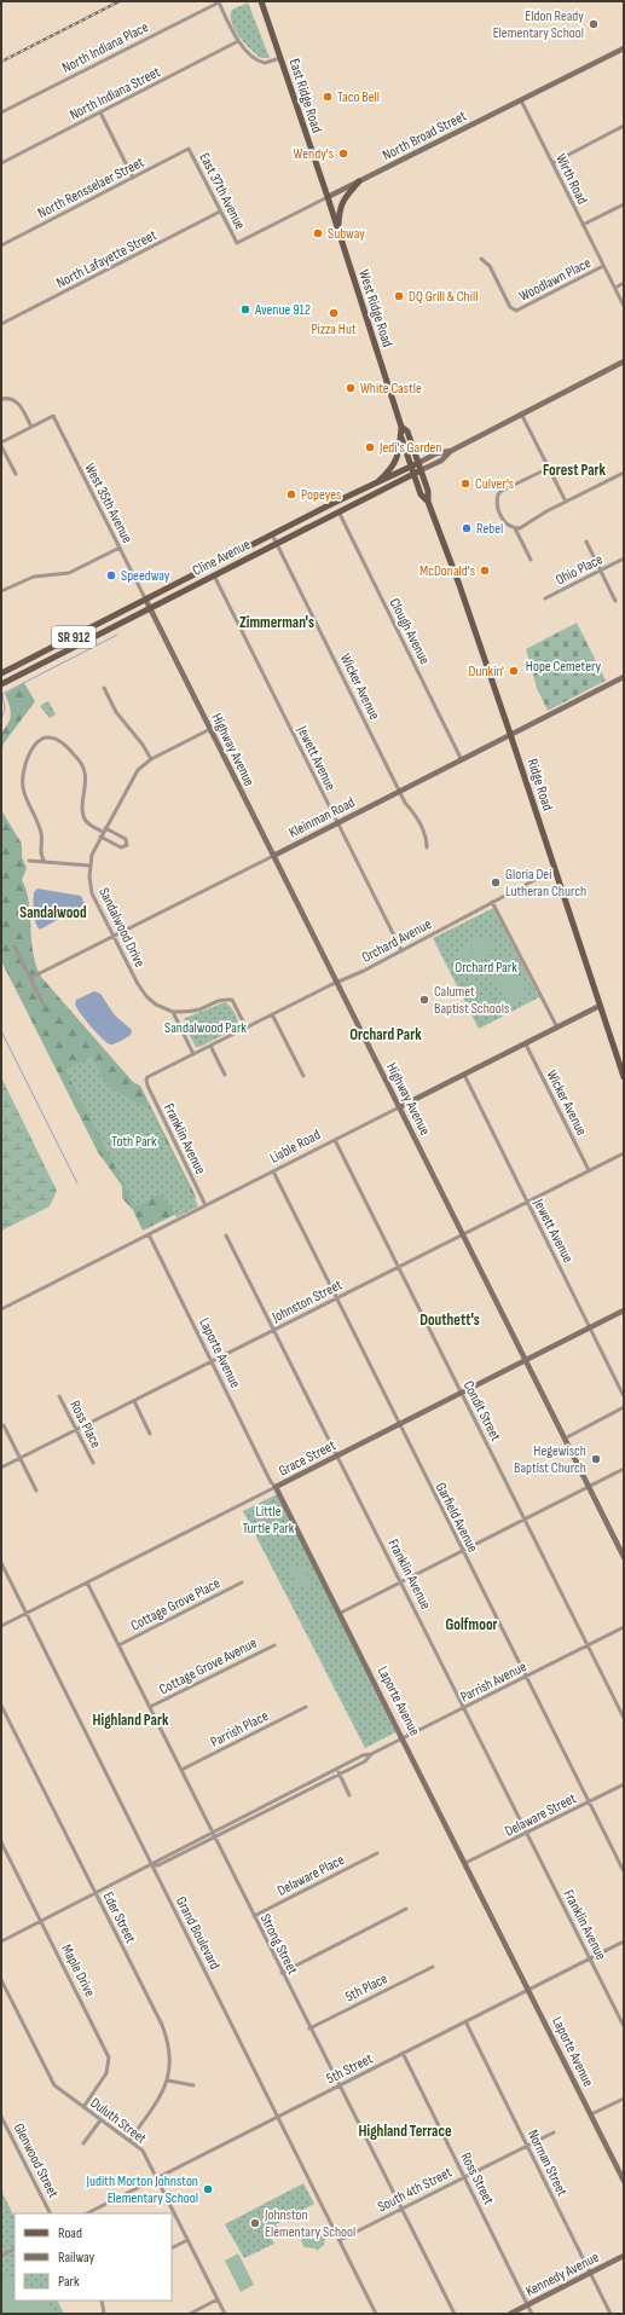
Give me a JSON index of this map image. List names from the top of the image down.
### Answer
{
  "streets": {
    "main road": [
      "East Ridge Road",
      "West Ridge Road",
      "Cline Avenue",
      "SR 912",
      "Ridge Road"
    ],
    "street": [
      "North Indiana Place",
      "North Indiana Street",
      "North Broad Street",
      "Wirth Road",
      "North Rensselaer Street",
      "East 37th Avenue",
      "North Lafayette Street",
      "Woodlawn Place",
      "West 35th Avenue",
      "Ohio Place",
      "Clough Avenue",
      "Wicker Avenue",
      "Highway Avenue",
      "Jewett Avenue",
      "Kleinman Road",
      "Sandalwood Drive",
      "Orchard Avenue",
      "Franklin Avenue",
      "Liable Road",
      "Johnston Street",
      "Laporte Avenue",
      "Condit Street",
      "Ross Place",
      "Grace Street",
      "Garfield Avenue",
      "Cottage Grove Place",
      "Cottage Grove Avenue",
      "Parrish Avenue",
      "Parrish Place",
      "Delaware Street",
      "Delaware Place",
      "Eder Street",
      "Grand Boulevard",
      "Strong Street",
      "Maple Drive",
      "5th Place",
      "5th Street",
      "Duluth Street",
      "Glenwood Street",
      "Norman Street",
      "Ross Street",
      "South 4th Street",
      "Kennedy Avenue"
    ]
  },
  "crossings": [
    ["East Ridge Road", "North Broad Street"],
    ["East Ridge Road", "West Ridge Road"],
    ["North Broad Street", "Wirth Road"],
    ["North Broad Street", "East 37th Avenue"],
    ["North Broad Street", "West Ridge Road"],
    ["Wirth Road", "Woodlawn Place"],
    ["North Rensselaer Street", "East 37th Avenue"],
    ["East 37th Avenue", "North Lafayette Street"],
    ["West Ridge Road", "Cline Avenue"],
    ["West Ridge Road", "Ridge Road"],
    ["West 35th Avenue", "Cline Avenue"],
    ["West 35th Avenue", "Highway Avenue"],
    ["Cline Avenue", "Clough Avenue"],
    ["Cline Avenue", "Wicker Avenue"],
    ["Cline Avenue", "Highway Avenue"],
    ["Cline Avenue", "Jewett Avenue"],
    ["Cline Avenue", "Ridge Road"],
    ["Clough Avenue", "Kleinman Road"],
    ["Wicker Avenue", "Kleinman Road"],
    ["Wicker Avenue", "Liable Road"],
    ["Wicker Avenue", "Johnston Street"],
    ["Highway Avenue", "Kleinman Road"],
    ["Highway Avenue", "Sandalwood Drive"],
    ["Highway Avenue", "Orchard Avenue"],
    ["Highway Avenue", "Liable Road"],
    ["Highway Avenue", "Johnston Street"],
    ["Highway Avenue", "Grace Street"],
    ["Jewett Avenue", "Kleinman Road"],
    ["Jewett Avenue", "Orchard Avenue"],
    ["Jewett Avenue", "Liable Road"],
    ["Jewett Avenue", "Johnston Street"],
    ["Jewett Avenue", "Grace Street"],
    ["Ridge Road", "Kleinman Road"],
    ["Ridge Road", "Orchard Avenue"],
    ["Ridge Road", "Liable Road"],
    ["Kleinman Road", "Sandalwood Drive"],
    ["Franklin Avenue", "Liable Road"],
    ["Franklin Avenue", "Johnston Street"],
    ["Franklin Avenue", "Grace Street"],
    ["Franklin Avenue", "Parrish Avenue"],
    ["Franklin Avenue", "Delaware Street"],
    ["Franklin Avenue", "5th Street"],
    ["Liable Road", "Laporte Avenue"],
    ["Liable Road", "Condit Street"],
    ["Liable Road", "Garfield Avenue"],
    ["Johnston Street", "Laporte Avenue"],
    ["Johnston Street", "Condit Street"],
    ["Johnston Street", "Ross Place"],
    ["Johnston Street", "Garfield Avenue"],
    ["Laporte Avenue", "Grace Street"],
    ["Laporte Avenue", "Parrish Avenue"],
    ["Laporte Avenue", "Delaware Street"],
    ["Laporte Avenue", "5th Street"],
    ["Condit Street", "Grace Street"],
    ["Condit Street", "Parrish Avenue"],
    ["Grace Street", "Garfield Avenue"],
    ["Grace Street", "Grand Boulevard"],
    ["Grace Street", "Strong Street"],
    ["Garfield Avenue", "Parrish Avenue"],
    ["Garfield Avenue", "Delaware Street"],
    ["Cottage Grove Place", "Strong Street"],
    ["Cottage Grove Avenue", "Strong Street"],
    ["Parrish Avenue", "Eder Street"],
    ["Parrish Avenue", "Grand Boulevard"],
    ["Parrish Avenue", "Strong Street"],
    ["Parrish Avenue", "Maple Drive"],
    ["Parrish Place", "Strong Street"],
    ["Delaware Place", "Strong Street"],
    ["Eder Street", "Duluth Street"],
    ["Grand Boulevard", "5th Street"],
    ["Grand Boulevard", "South 4th Street"],
    ["Strong Street", "5th Place"],
    ["Strong Street", "5th Street"],
    ["Strong Street", "South 4th Street"],
    ["Maple Drive", "Duluth Street"],
    ["5th Street", "Duluth Street"],
    ["5th Street", "Norman Street"],
    ["5th Street", "Ross Street"],
    ["Norman Street", "South 4th Street"],
    ["Norman Street", "Kennedy Avenue"],
    ["Ross Street", "South 4th Street"],
    ["Ross Street", "Kennedy Avenue"]
  ],
  "districts": [
    "Forest Park",
    "Zimmerman's",
    "Sandalwood",
    "Orchard Park",
    "Douthett's",
    "Golfmoor",
    "Highland Park",
    "Highland Terrace"
  ],
  "parks": [
    "Hope Cemetery",
    "Orchard Park",
    "Sandalwood Park",
    "Toth Park",
    "Little Turtle Park"
  ],
  "places": [
    "Eldon Ready Elementary School",
    "Taco Bell",
    "Wendy's",
    "Subway",
    "DQ Grill & Chill",
    "Avenue 912",
    "Pizza Hut",
    "White Castle",
    "Jedi's Garden",
    "Culver's",
    "Popeyes",
    "Rebel",
    "McDonald's",
    "Speedway",
    "Dunkin'",
    "Gloria Dei Lutheran Church",
    "Calumet Baptist Schools",
    "Hegewisch Baptist Church",
    "Judith Morton Johnston Elementary School",
    "Johnston Elementary School"
  ],
  "legend": ["Road", "Railway", "Park"]
}
